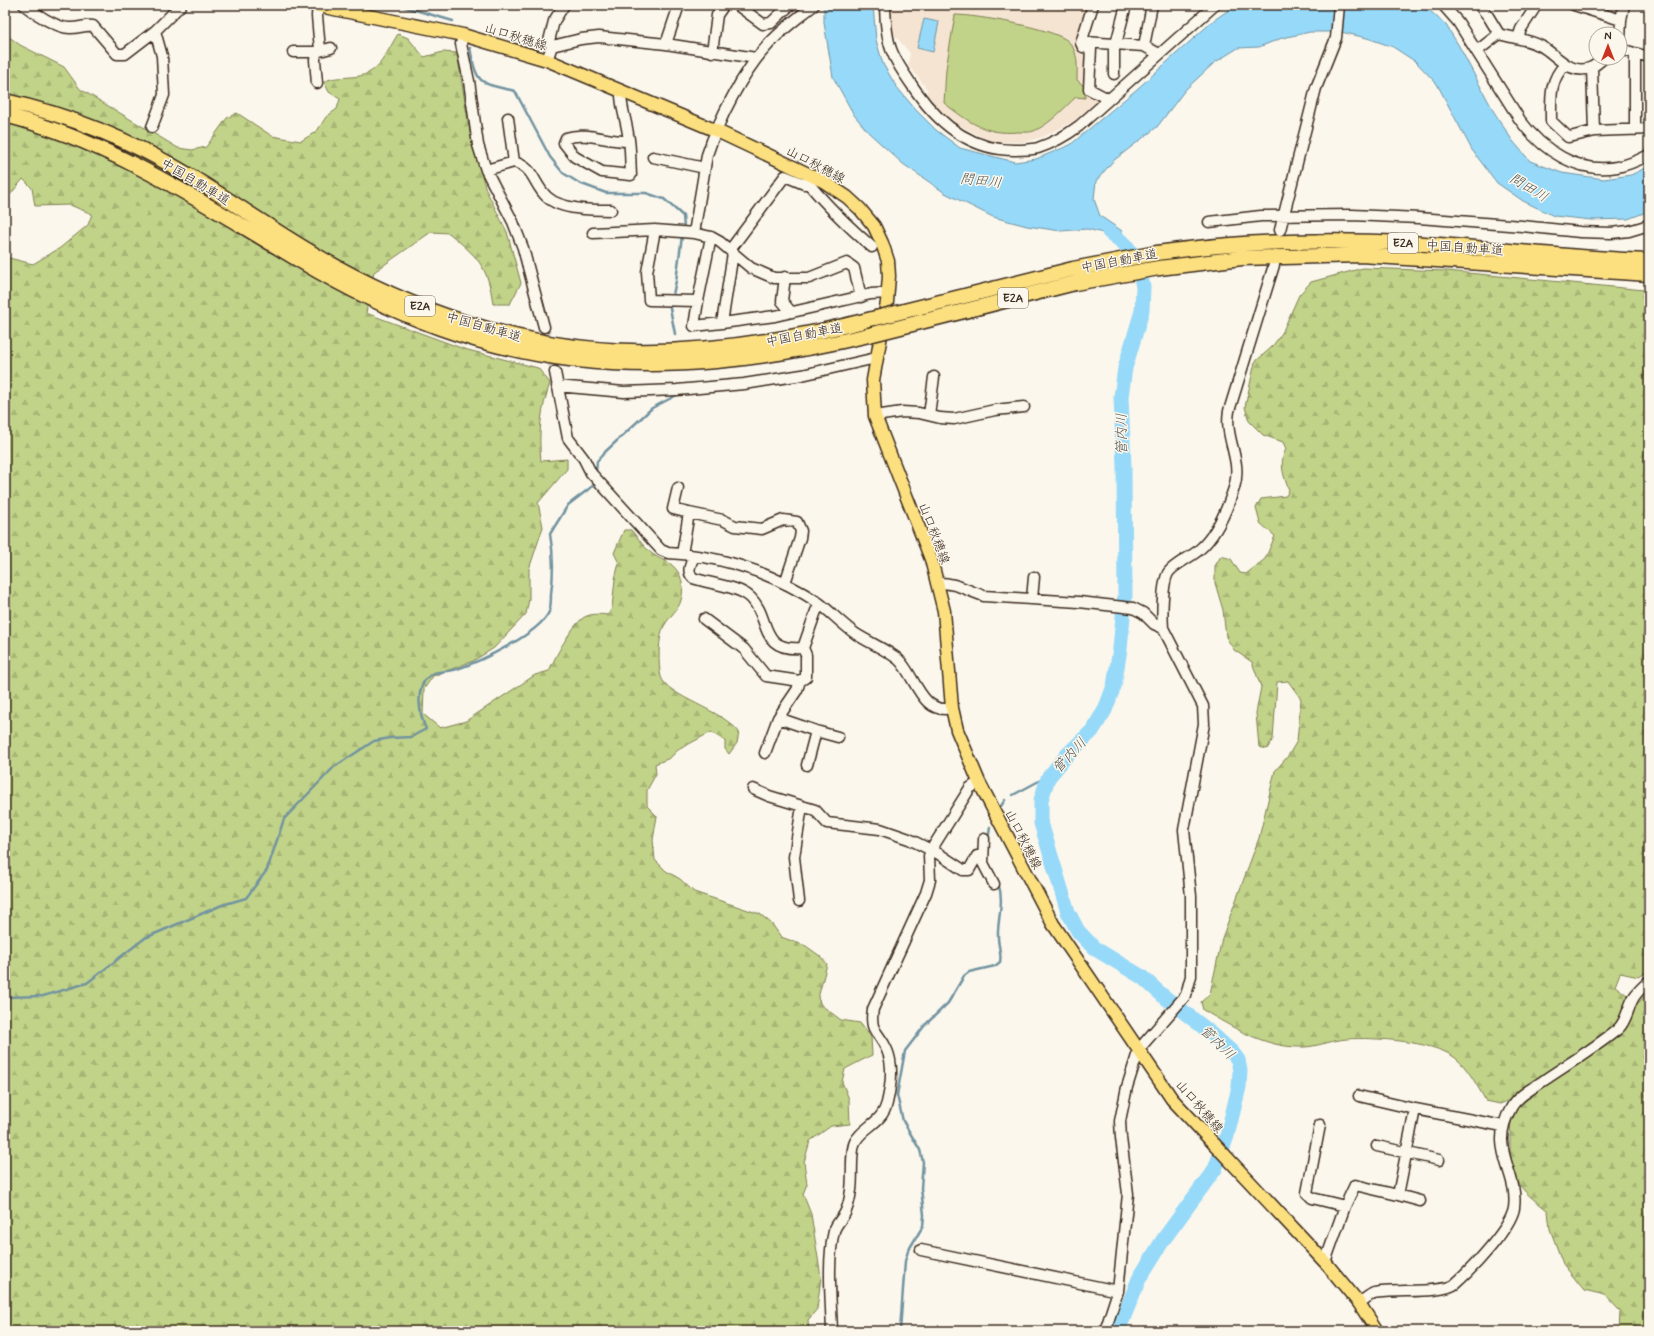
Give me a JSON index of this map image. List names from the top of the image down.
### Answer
{
  "streets": {
    "highway": ["中国自動車道", "E2A"],
    "main road": ["山口秋穂線"]
  },
  "water": ["問田川", "管内川"],
  "north": "top"
}
